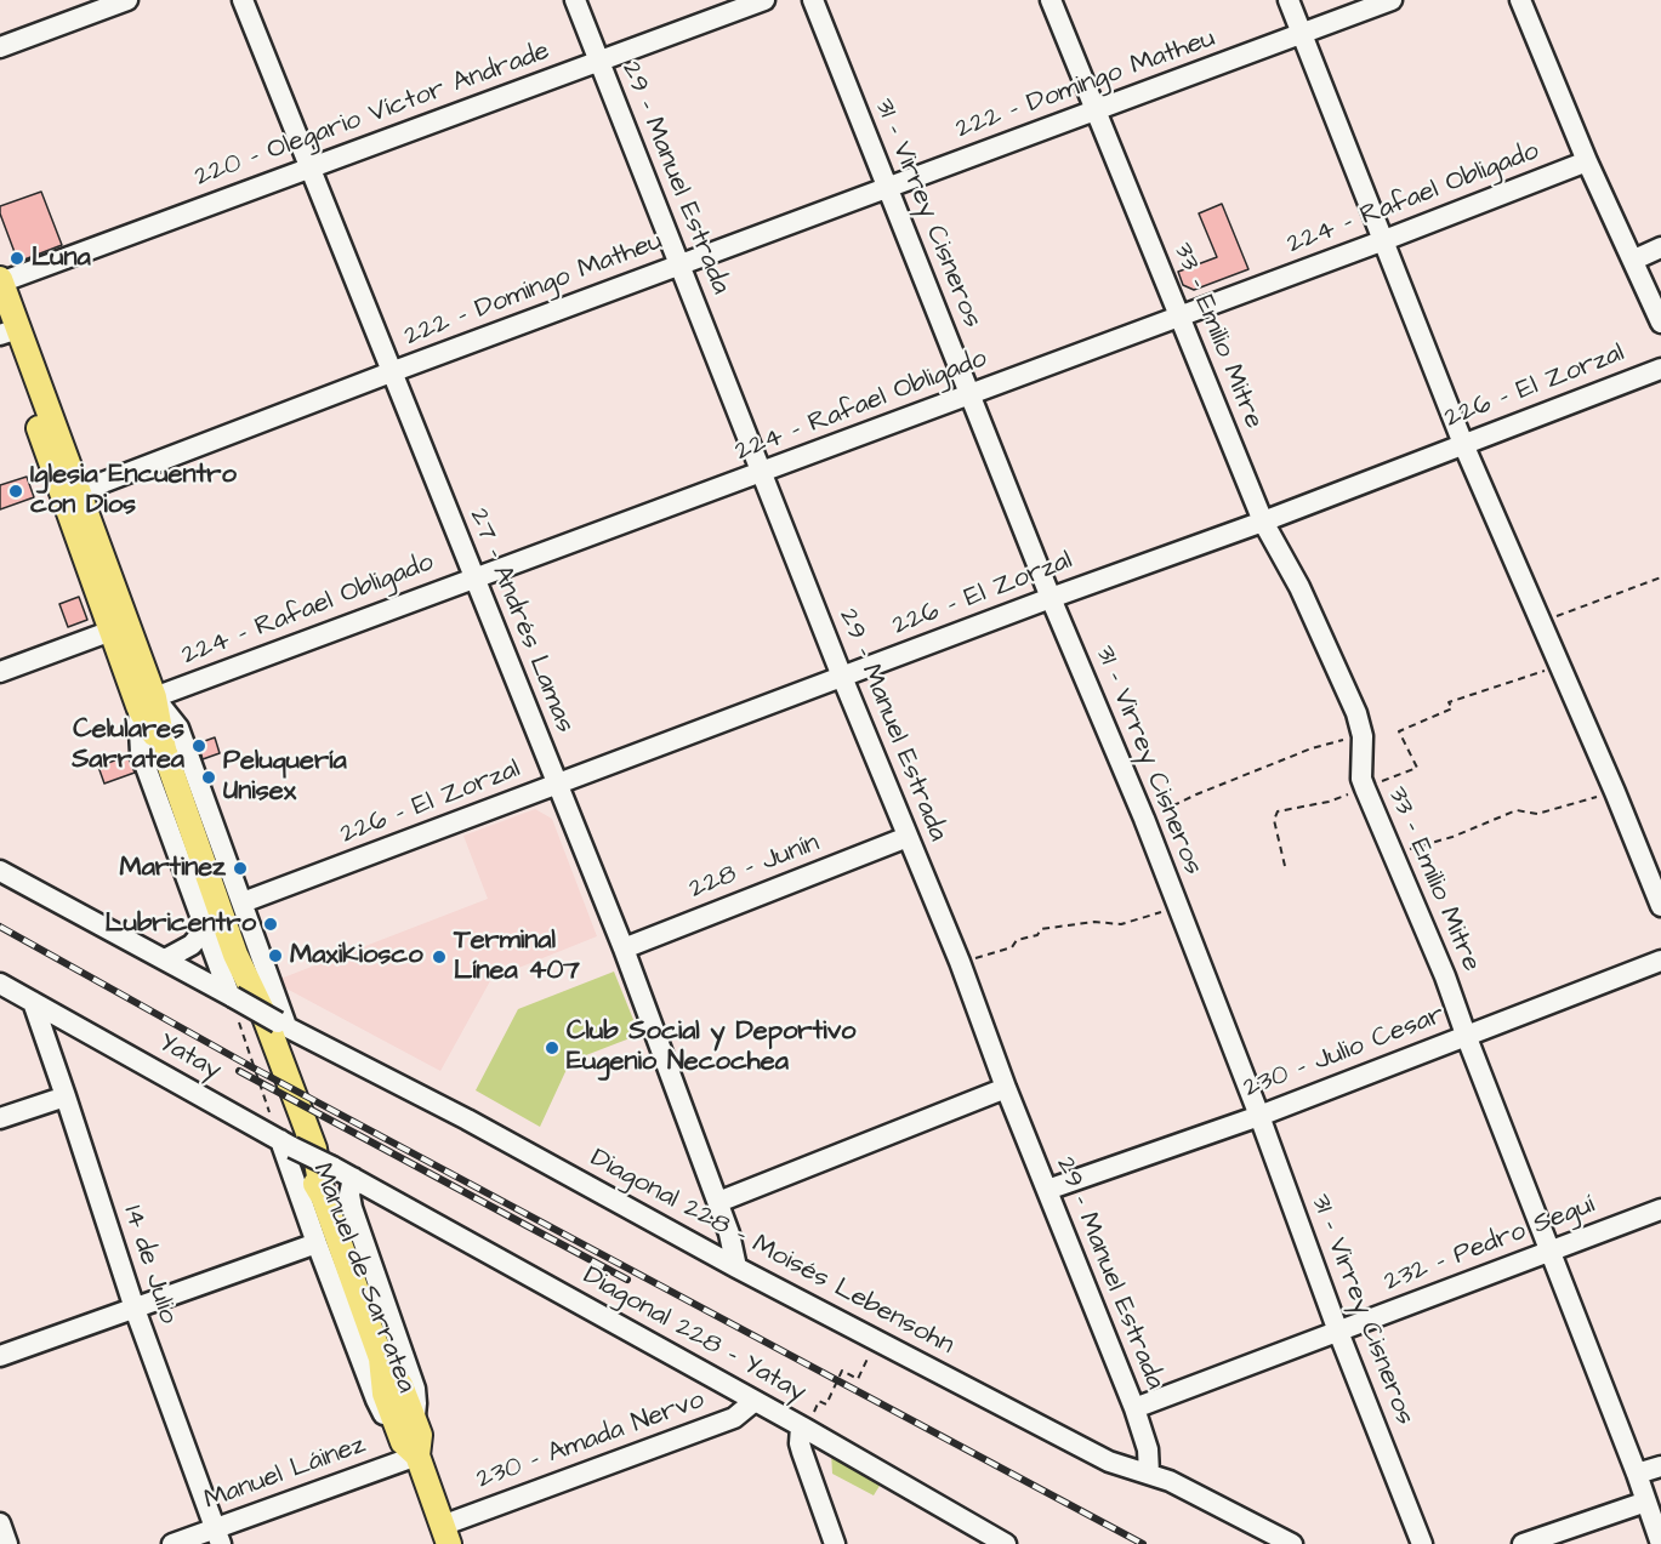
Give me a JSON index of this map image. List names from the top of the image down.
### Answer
{
  "streets": {
    "main road": ["Manuel de Sarratea"],
    "street": [
      "222 - Domingo Matheu",
      "220 - Olegario Víctor Andrade",
      "29 - Manuel Estrada",
      "224 - Rafael Obligado",
      "31 - Virrey Cisneros",
      "33 - Emilio Mitre",
      "226 - El Zorzal",
      "27 - Andrés Lamas",
      "228 - Junín",
      "230 - Julio Cesar",
      "Yatay",
      "232 - Pedro Seguí",
      "Diagonal 228 - Moisés Lebensohn",
      "14 de Julio",
      "Diagonal 228 - Yatay",
      "230 - Amada Nervo",
      "Manuel Láinez"
    ]
  },
  "crossings": [
    ["222 - Domingo Matheu", "29 - Manuel Estrada"],
    ["222 - Domingo Matheu", "31 - Virrey Cisneros"],
    ["222 - Domingo Matheu", "33 - Emilio Mitre"],
    ["222 - Domingo Matheu", "27 - Andrés Lamas"],
    ["220 - Olegario Víctor Andrade", "29 - Manuel Estrada"],
    ["220 - Olegario Víctor Andrade", "27 - Andrés Lamas"],
    ["29 - Manuel Estrada", "224 - Rafael Obligado"],
    ["29 - Manuel Estrada", "226 - El Zorzal"],
    ["29 - Manuel Estrada", "228 - Junín"],
    ["29 - Manuel Estrada", "230 - Julio Cesar"],
    ["29 - Manuel Estrada", "232 - Pedro Seguí"],
    ["29 - Manuel Estrada", "Diagonal 228 - Moisés Lebensohn"],
    ["224 - Rafael Obligado", "31 - Virrey Cisneros"],
    ["224 - Rafael Obligado", "33 - Emilio Mitre"],
    ["224 - Rafael Obligado", "27 - Andrés Lamas"],
    ["224 - Rafael Obligado", "Manuel de Sarratea"],
    ["31 - Virrey Cisneros", "226 - El Zorzal"],
    ["31 - Virrey Cisneros", "230 - Julio Cesar"],
    ["31 - Virrey Cisneros", "232 - Pedro Seguí"],
    ["33 - Emilio Mitre", "226 - El Zorzal"],
    ["33 - Emilio Mitre", "230 - Julio Cesar"],
    ["33 - Emilio Mitre", "232 - Pedro Seguí"],
    ["226 - El Zorzal", "27 - Andrés Lamas"],
    ["27 - Andrés Lamas", "228 - Junín"],
    ["27 - Andrés Lamas", "Diagonal 228 - Moisés Lebensohn"],
    ["Yatay", "14 de Julio"],
    ["Yatay", "Manuel de Sarratea"],
    ["Yatay", "Diagonal 228 - Yatay"],
    ["14 de Julio", "Manuel Láinez"],
    ["Diagonal 228 - Yatay", "230 - Amada Nervo"]
  ],
  "places": [
    "Luna",
    "Iglesia Encuentro con Dios",
    "Celulares Sarratea",
    "Peluquería Unisex",
    "Martinez",
    "Lubricentro",
    "Maxikiosco",
    "Terminal Línea 407",
    "Club Social y Deportivo Eugenio Necochea"
  ]
}
